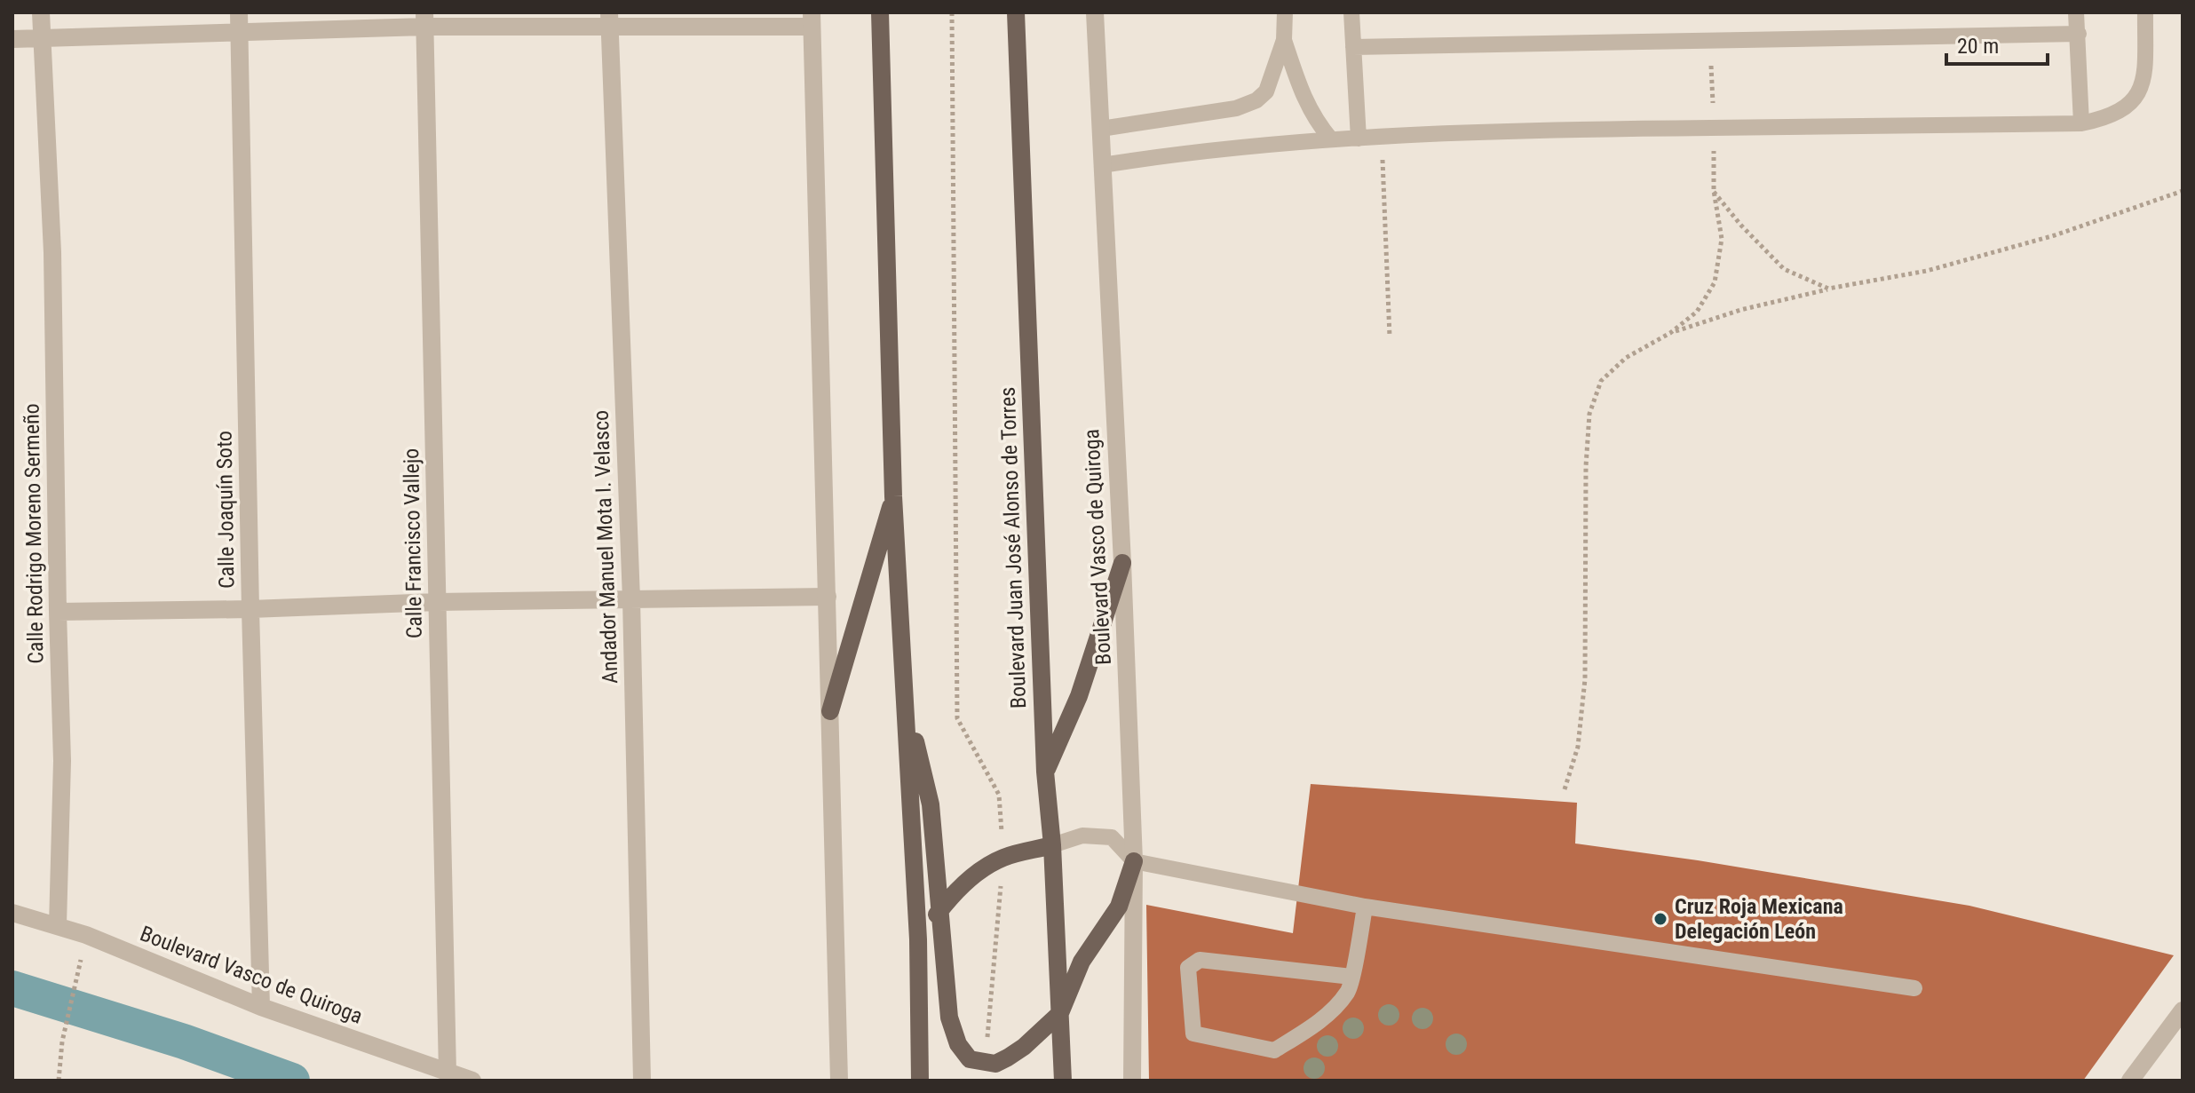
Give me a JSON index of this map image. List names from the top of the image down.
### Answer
{
  "streets": {
    "main road": ["Boulevard Juan José Alonso de Torres"],
    "street": [
      "Calle Joaquín Soto",
      "Calle Rodrigo Moreno Sermeño",
      "Calle Francisco Vallejo",
      "Andador Manuel Mota I. Velasco",
      "Boulevard Vasco de Quiroga"
    ]
  },
  "crossings": [
    ["Calle Joaquín Soto", "Boulevard Vasco de Quiroga"],
    ["Calle Rodrigo Moreno Sermeño", "Boulevard Vasco de Quiroga"],
    ["Calle Francisco Vallejo", "Boulevard Vasco de Quiroga"]
  ],
  "places": ["Cruz Roja Mexicana Delegación León"],
  "scale_bar": "20 m"
}
